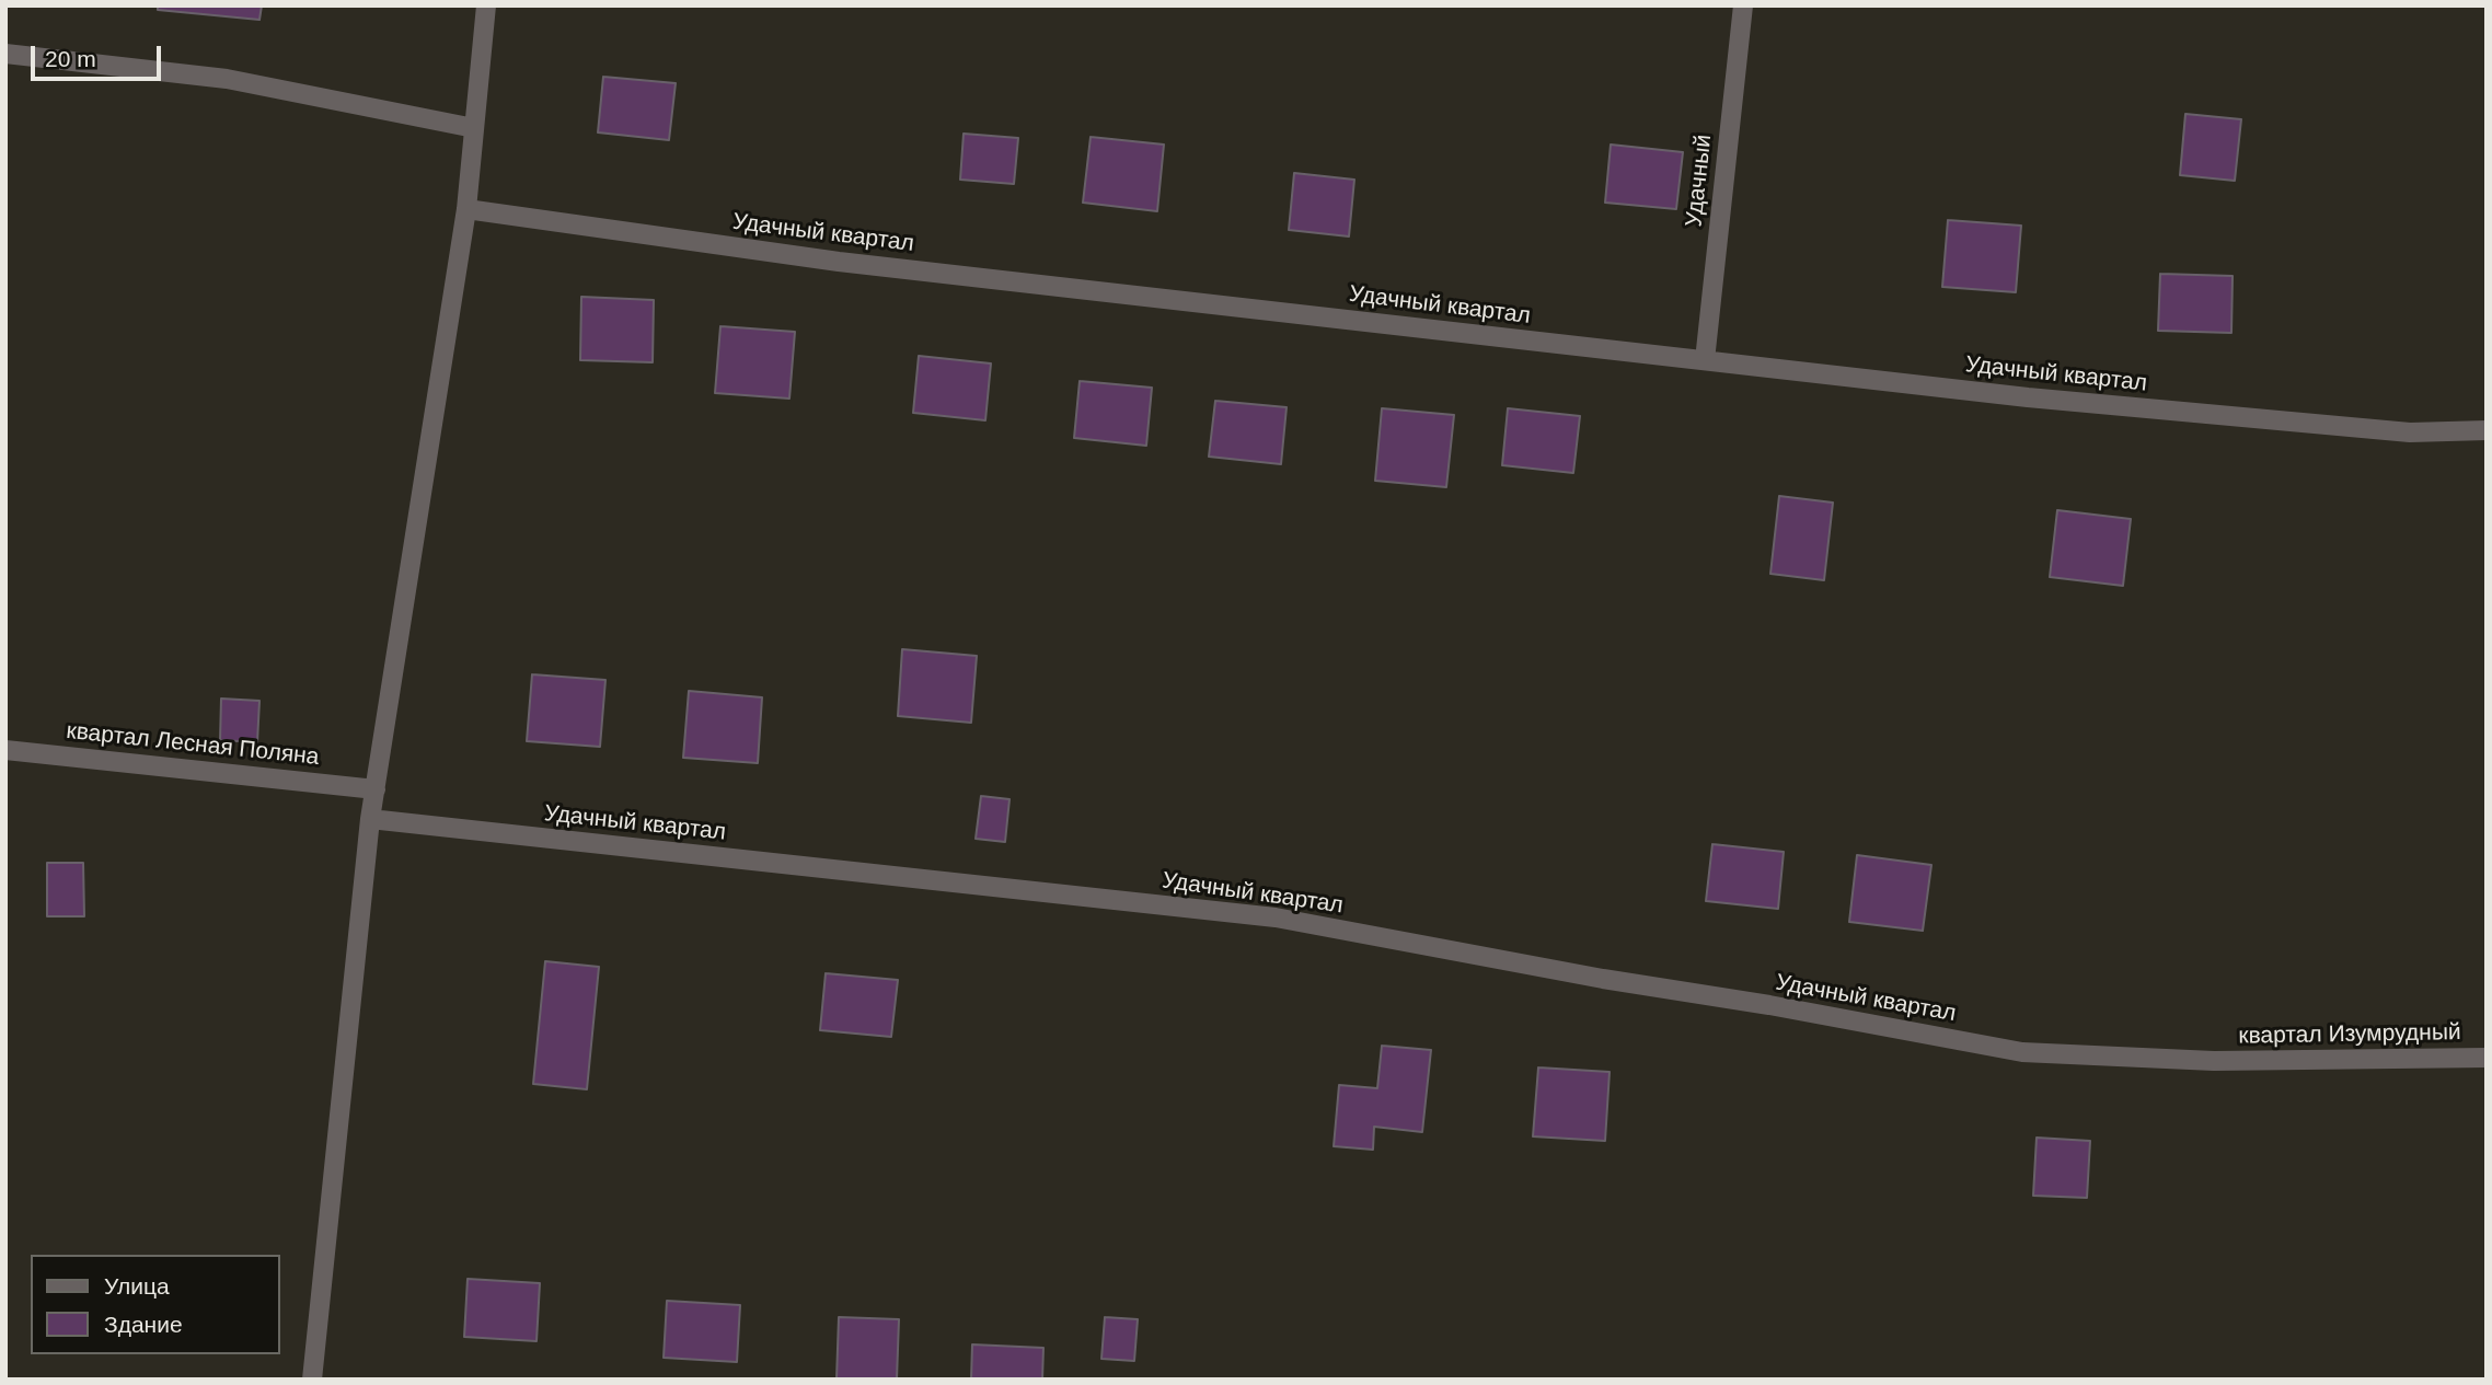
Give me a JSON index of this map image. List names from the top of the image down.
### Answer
{
  "streets": {
    "street": [
      "Удачный",
      "Удачный квартал",
      "квартал Лесная Поляна",
      "квартал Изумрудный"
    ]
  },
  "crossings": [
    ["Удачный", "Удачный квартал"],
    ["Удачный квартал", "квартал Изумрудный"]
  ],
  "legend": ["Улица", "Здание"],
  "scale_bar": "20 m"
}
